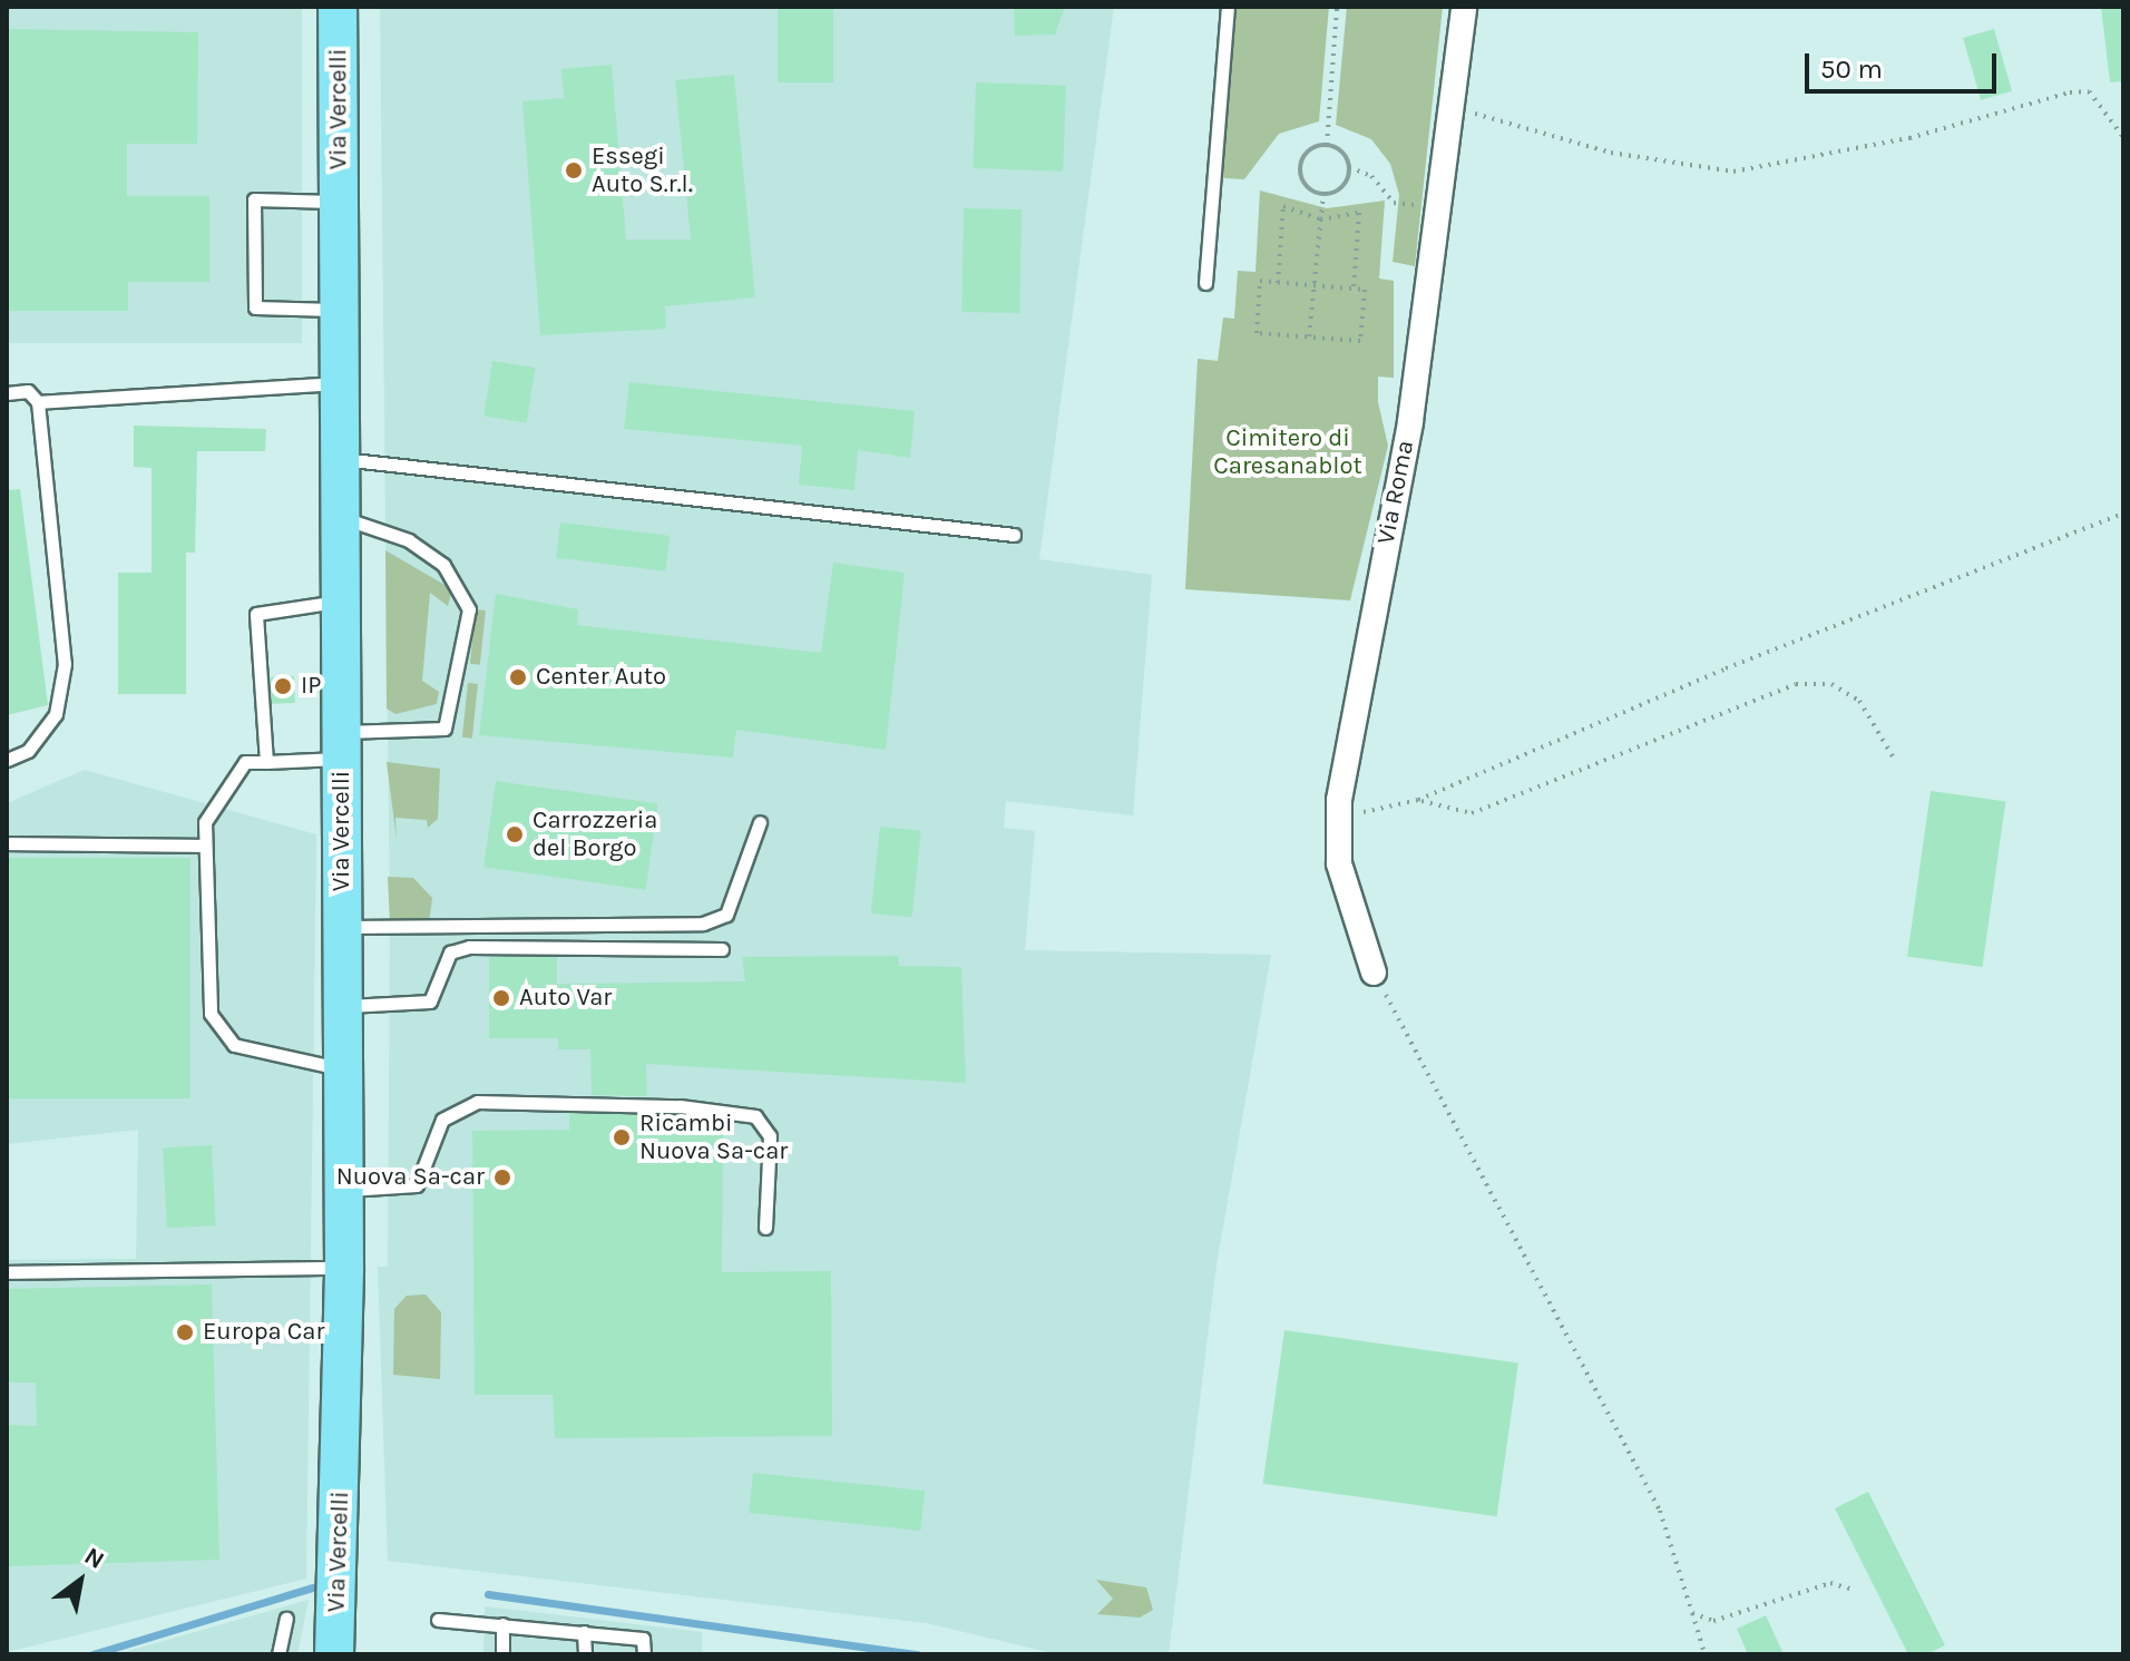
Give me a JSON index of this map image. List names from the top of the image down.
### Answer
{
  "streets": {
    "main road": ["Via Vercelli"],
    "street": ["Via Roma"]
  },
  "parks": ["Cimitero di Caresanablot"],
  "places": [
    "Essegi Auto S.r.l.",
    "Center Auto",
    "IP",
    "Carrozzeria del Borgo",
    "Auto Var",
    "Ricambi Nuova Sa-car",
    "Nuova Sa-car",
    "Europa Car"
  ],
  "scale_bar": "50 m",
  "north": "top right"
}
